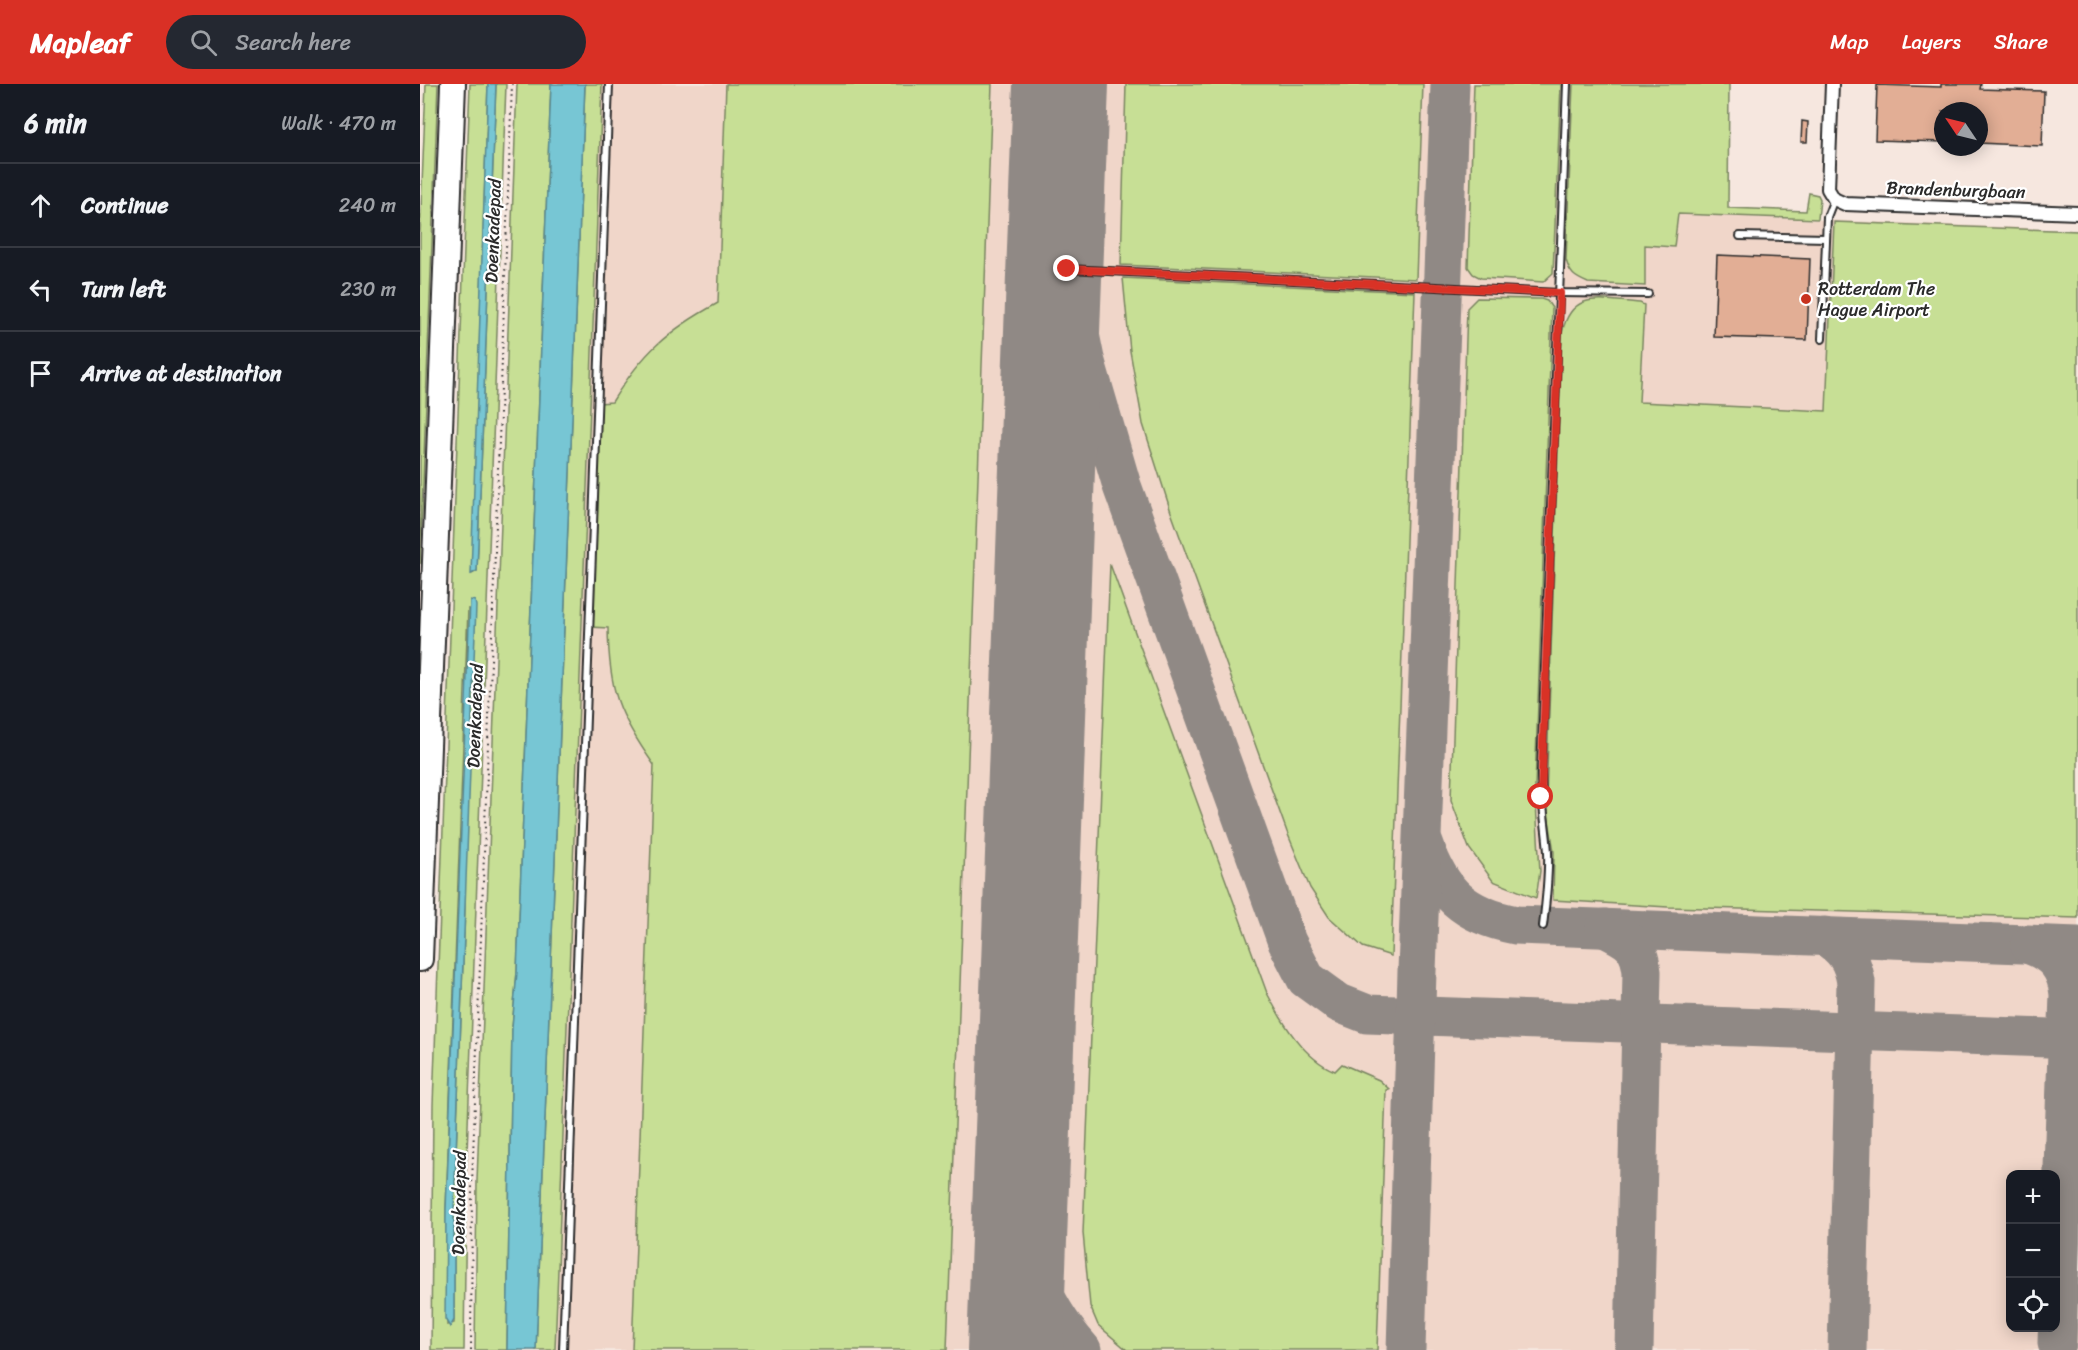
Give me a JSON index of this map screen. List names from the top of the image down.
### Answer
{
  "streets": {
    "street": ["Brandenburgbaan"],
    "path": ["Doenkadepad"]
  },
  "places": ["Rotterdam The Hague Airport"],
  "north": "top left",
  "page": {
    "header": "Mapleaf",
    "search": "Search here",
    "nav": ["Map", "Layers", "Share"],
    "heading": ["6 min", "Walk · 470 m"],
    "list": [
      ["Continue", "240 m"],
      ["Turn left", "230 m"],
      "Arrive at destination"
    ],
    "map_buttons": ["+", "−"]
  }
}
